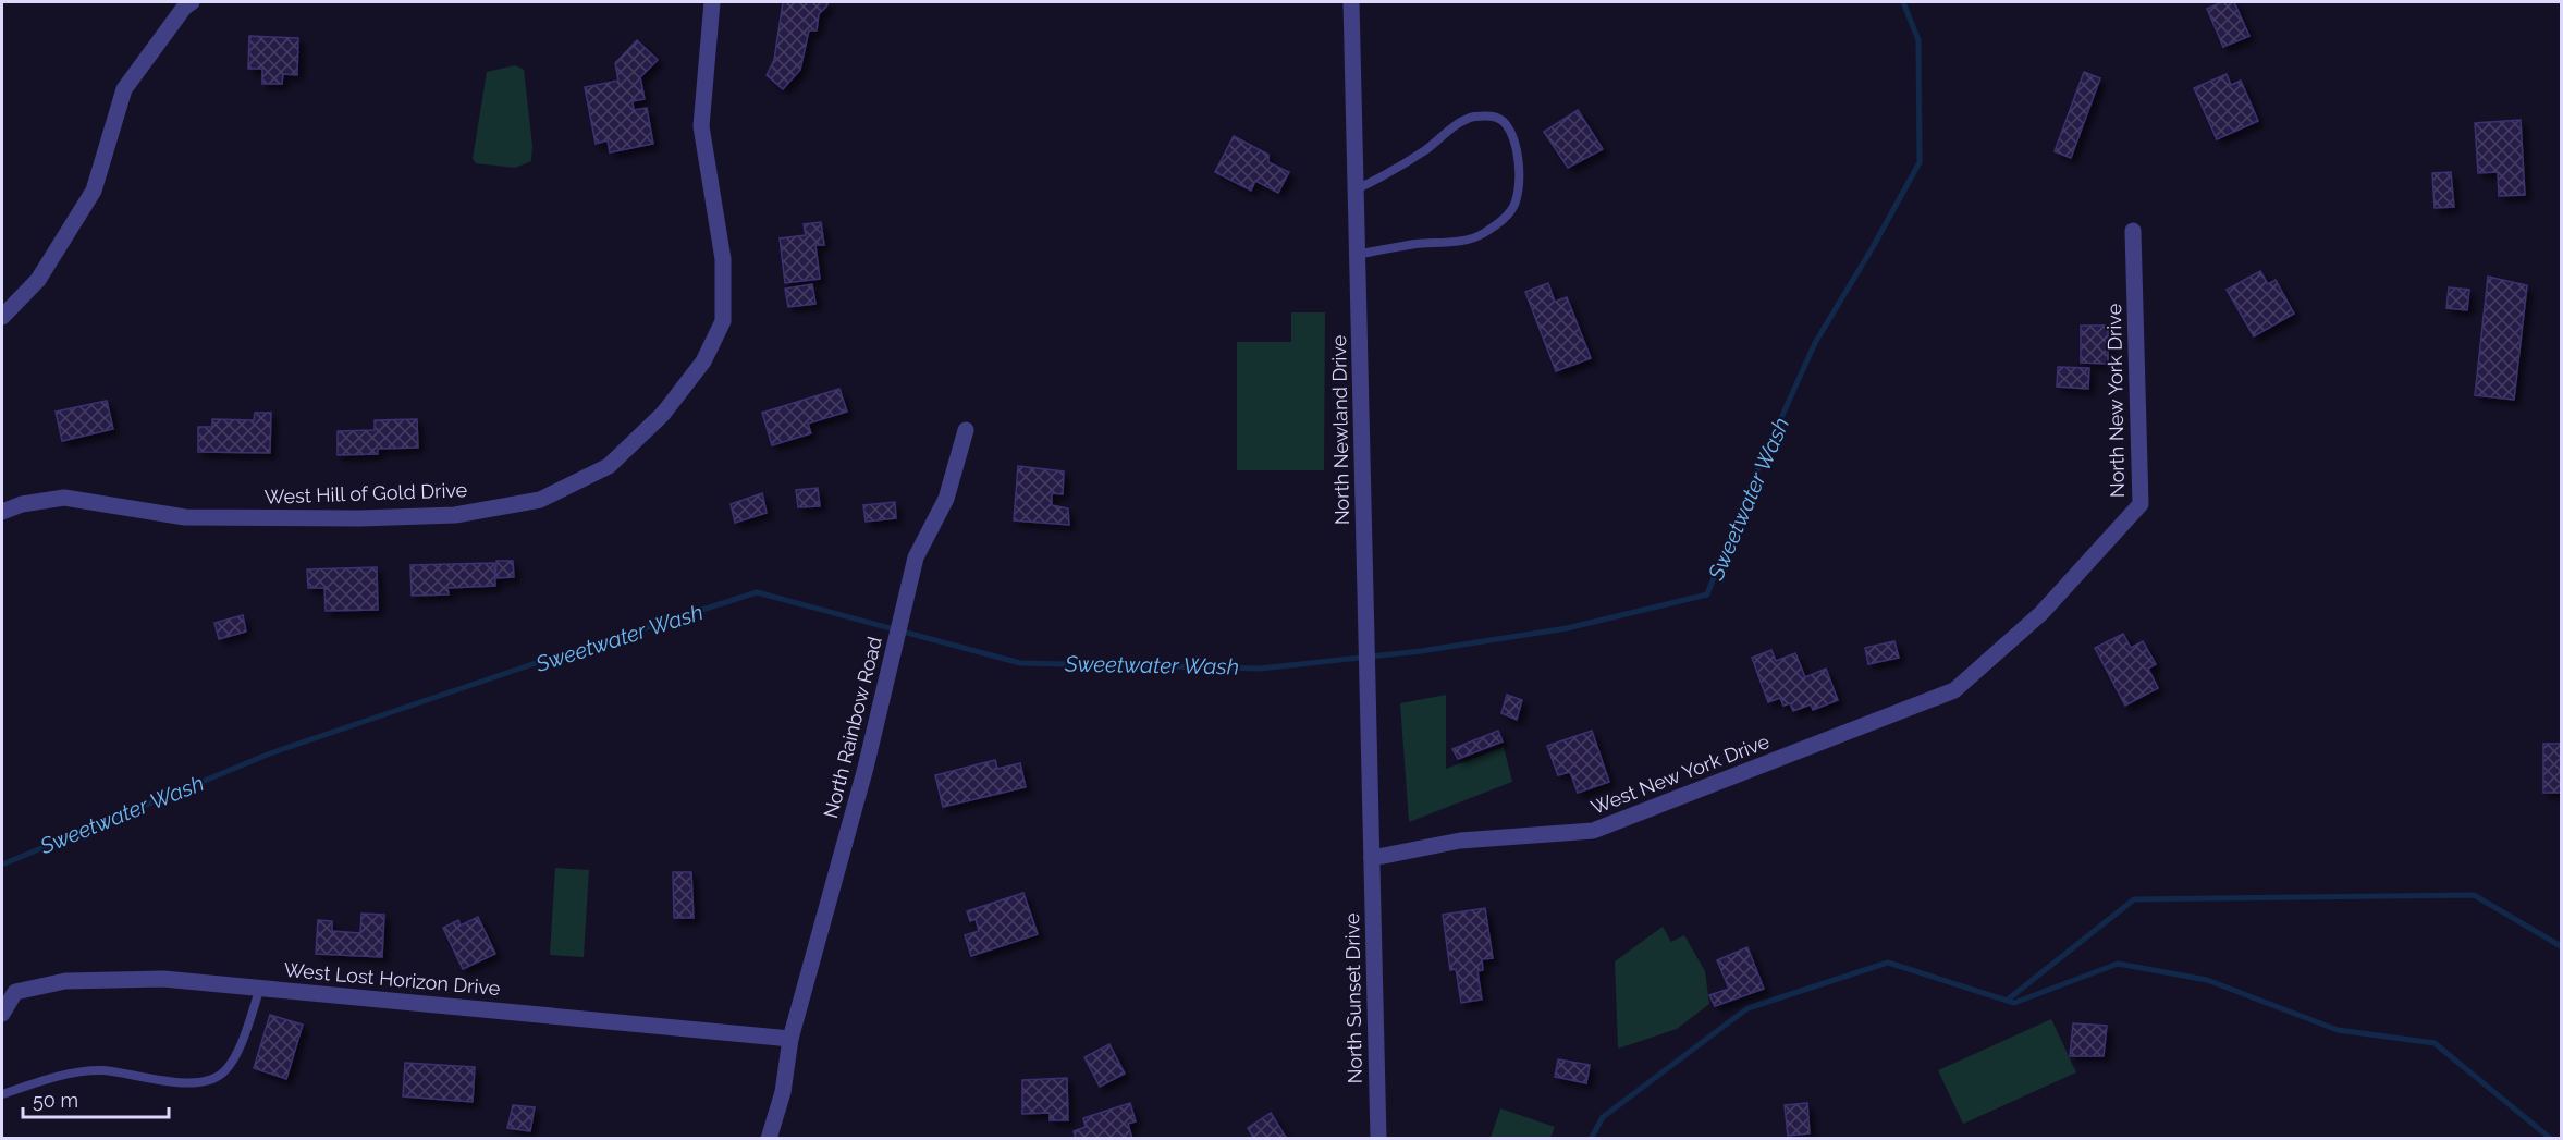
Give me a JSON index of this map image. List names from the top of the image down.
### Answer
{
  "streets": {
    "street": [
      "North New York Drive",
      "North Newland Drive",
      "West Hill of Gold Drive",
      "North Rainbow Road",
      "West New York Drive",
      "West Lost Horizon Drive",
      "North Sunset Drive"
    ]
  },
  "crossings": [
    ["North New York Drive", "West New York Drive"],
    ["North Newland Drive", "West New York Drive"],
    ["North Newland Drive", "North Sunset Drive"],
    ["North Rainbow Road", "West Lost Horizon Drive"],
    ["West New York Drive", "North Sunset Drive"]
  ],
  "water": ["Sweetwater Wash"],
  "scale_bar": "50 m"
}
